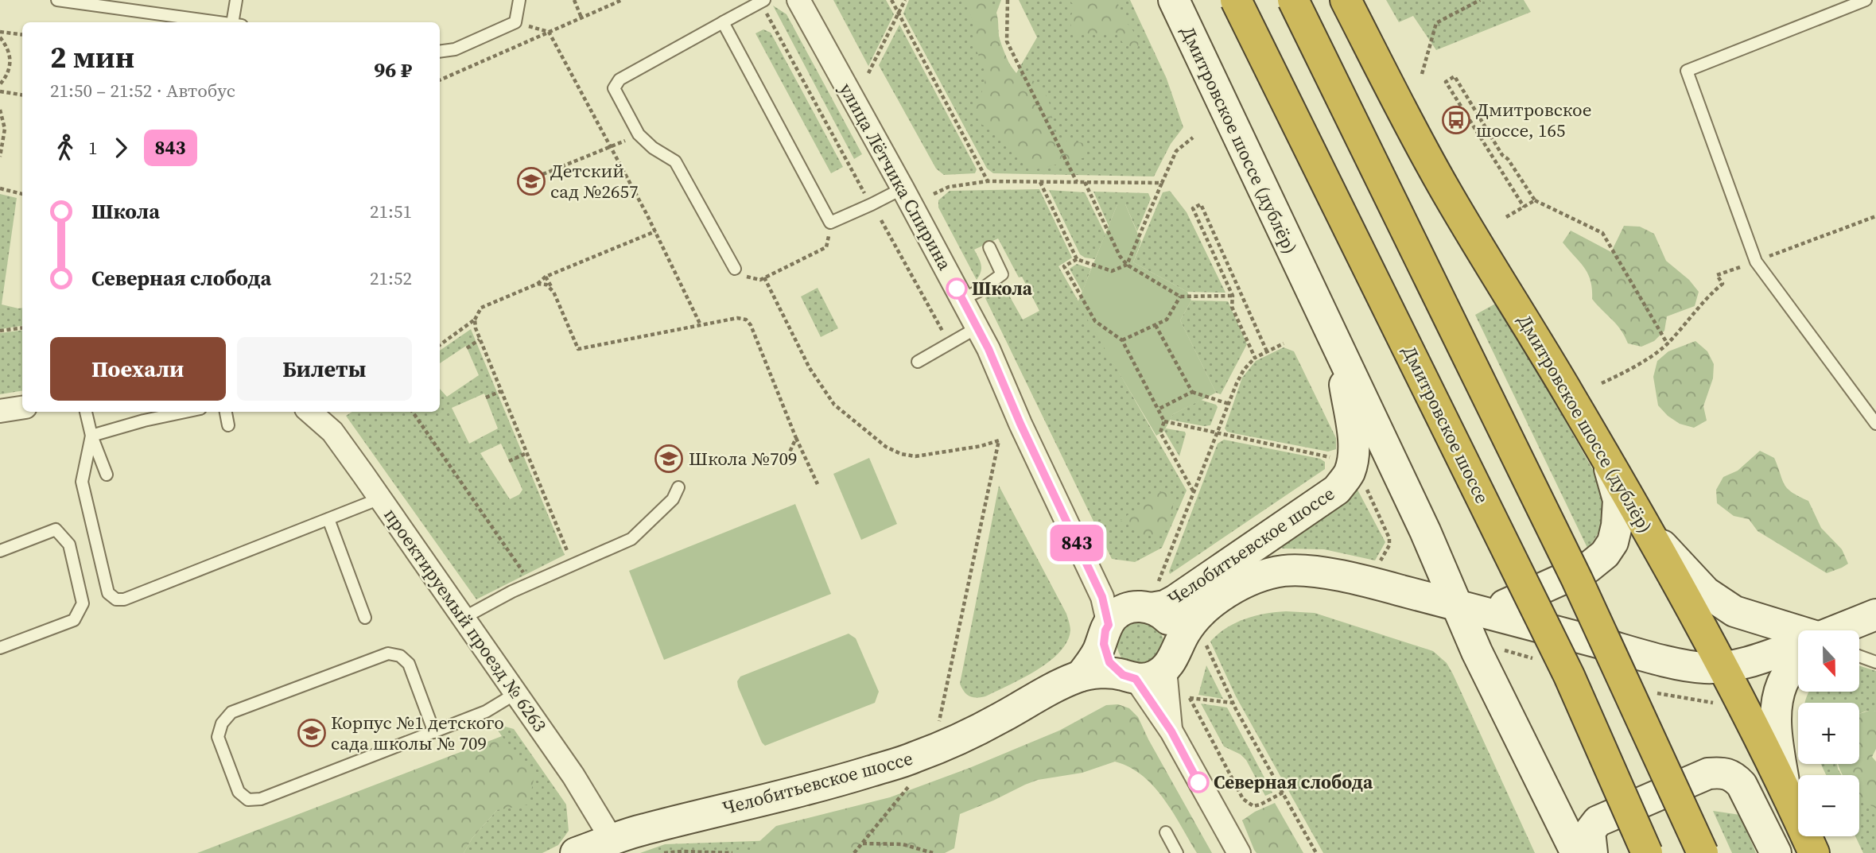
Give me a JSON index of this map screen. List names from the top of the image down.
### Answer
{
  "streets": {
    "highway": ["Дмитровское шоссе (дублёр)", "Дмитровское шоссе"],
    "street": ["улица Лётчика Спирина", "Челобитьевское шоссе", "проектируемый проезд № 6263"]
  },
  "crossings": [
    ["Дмитровское шоссе (дублёр)", "Челобитьевское шоссе"],
    ["улица Лётчика Спирина", "Челобитьевское шоссе"],
    ["Челобитьевское шоссе", "проектируемый проезд № 6263"]
  ],
  "places": {
    "bus stop": ["Дмитровское шоссе, 165"],
    "school or university": ["Детский сад №2657", "Школа №709", "Корпус №1 детского сада школы № 709"],
    "other": ["Школа", "Северная слобода"]
  },
  "lines": ["bus line 843"],
  "north": "bottom",
  "page": {
    "on_map": "843",
    "heading": ["2 мин", "21:50 – 21:52 · Автобус", "96 ₽"],
    "legs": ["1", "843"],
    "list": [
      {
        "name": "Школа",
        "value": "21:51"
      },
      {
        "name": "Северная слобода",
        "value": "21:52"
      }
    ],
    "buttons": ["Поехали", "Билеты"],
    "map_buttons": ["+", "−"]
  }
}
